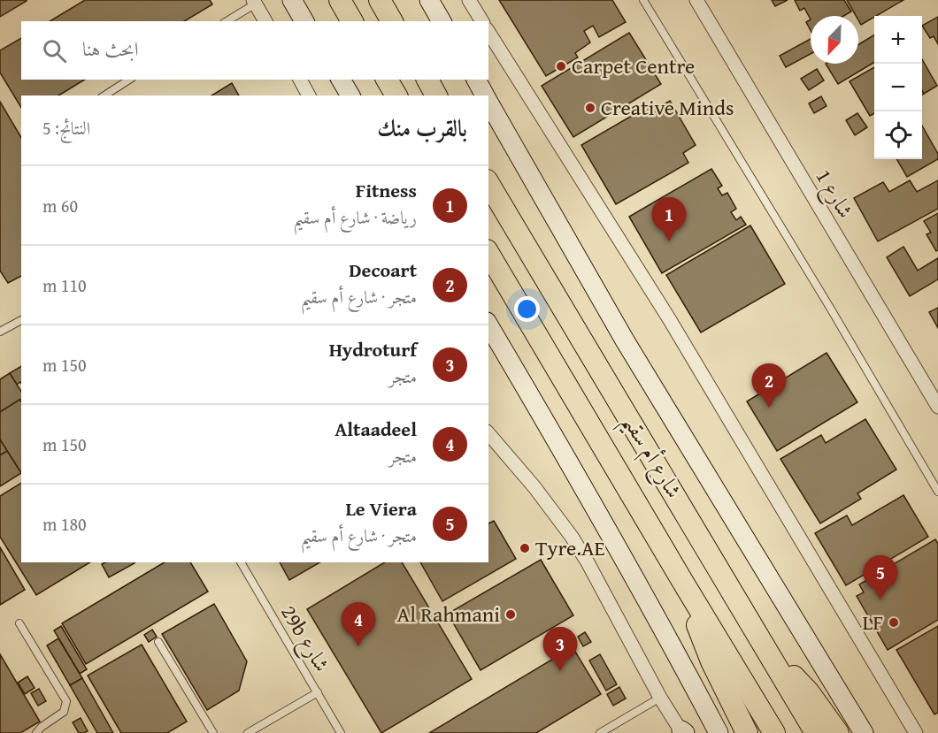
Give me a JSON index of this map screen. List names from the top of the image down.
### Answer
{
  "streets": {
    "main road": ["شارع أم سقيم"],
    "street": ["شارع 1"],
    "lane": ["29b شارع"]
  },
  "places": [
    "Carpet Centre",
    "Creative Minds",
    "Tyre.AE",
    "Al Rahmani",
    "LF"
  ],
  "north": "bottom left",
  "page": {
    "map_buttons": ["+", "−"],
    "search": "ابحث هنا",
    "heading": ["بالقرب منك", "النتائج: 5"],
    "list": [
      {
        "mark": "1",
        "name": "Fitness",
        "note": "رياضة · شارع أم سقيم",
        "value": "60 m"
      },
      {
        "mark": "2",
        "name": "Decoart",
        "note": "متجر · شارع أم سقيم",
        "value": "110 m"
      },
      {
        "mark": "3",
        "name": "Hydroturf",
        "note": "متجر",
        "value": "150 m"
      },
      {
        "mark": "4",
        "name": "Altaadeel",
        "note": "متجر",
        "value": "150 m"
      },
      {
        "mark": "5",
        "name": "Le Viera",
        "note": "متجر · شارع أم سقيم",
        "value": "180 m"
      }
    ],
    "pins": [
      "1",
      "2",
      "5",
      "4",
      "3"
    ]
  }
}
